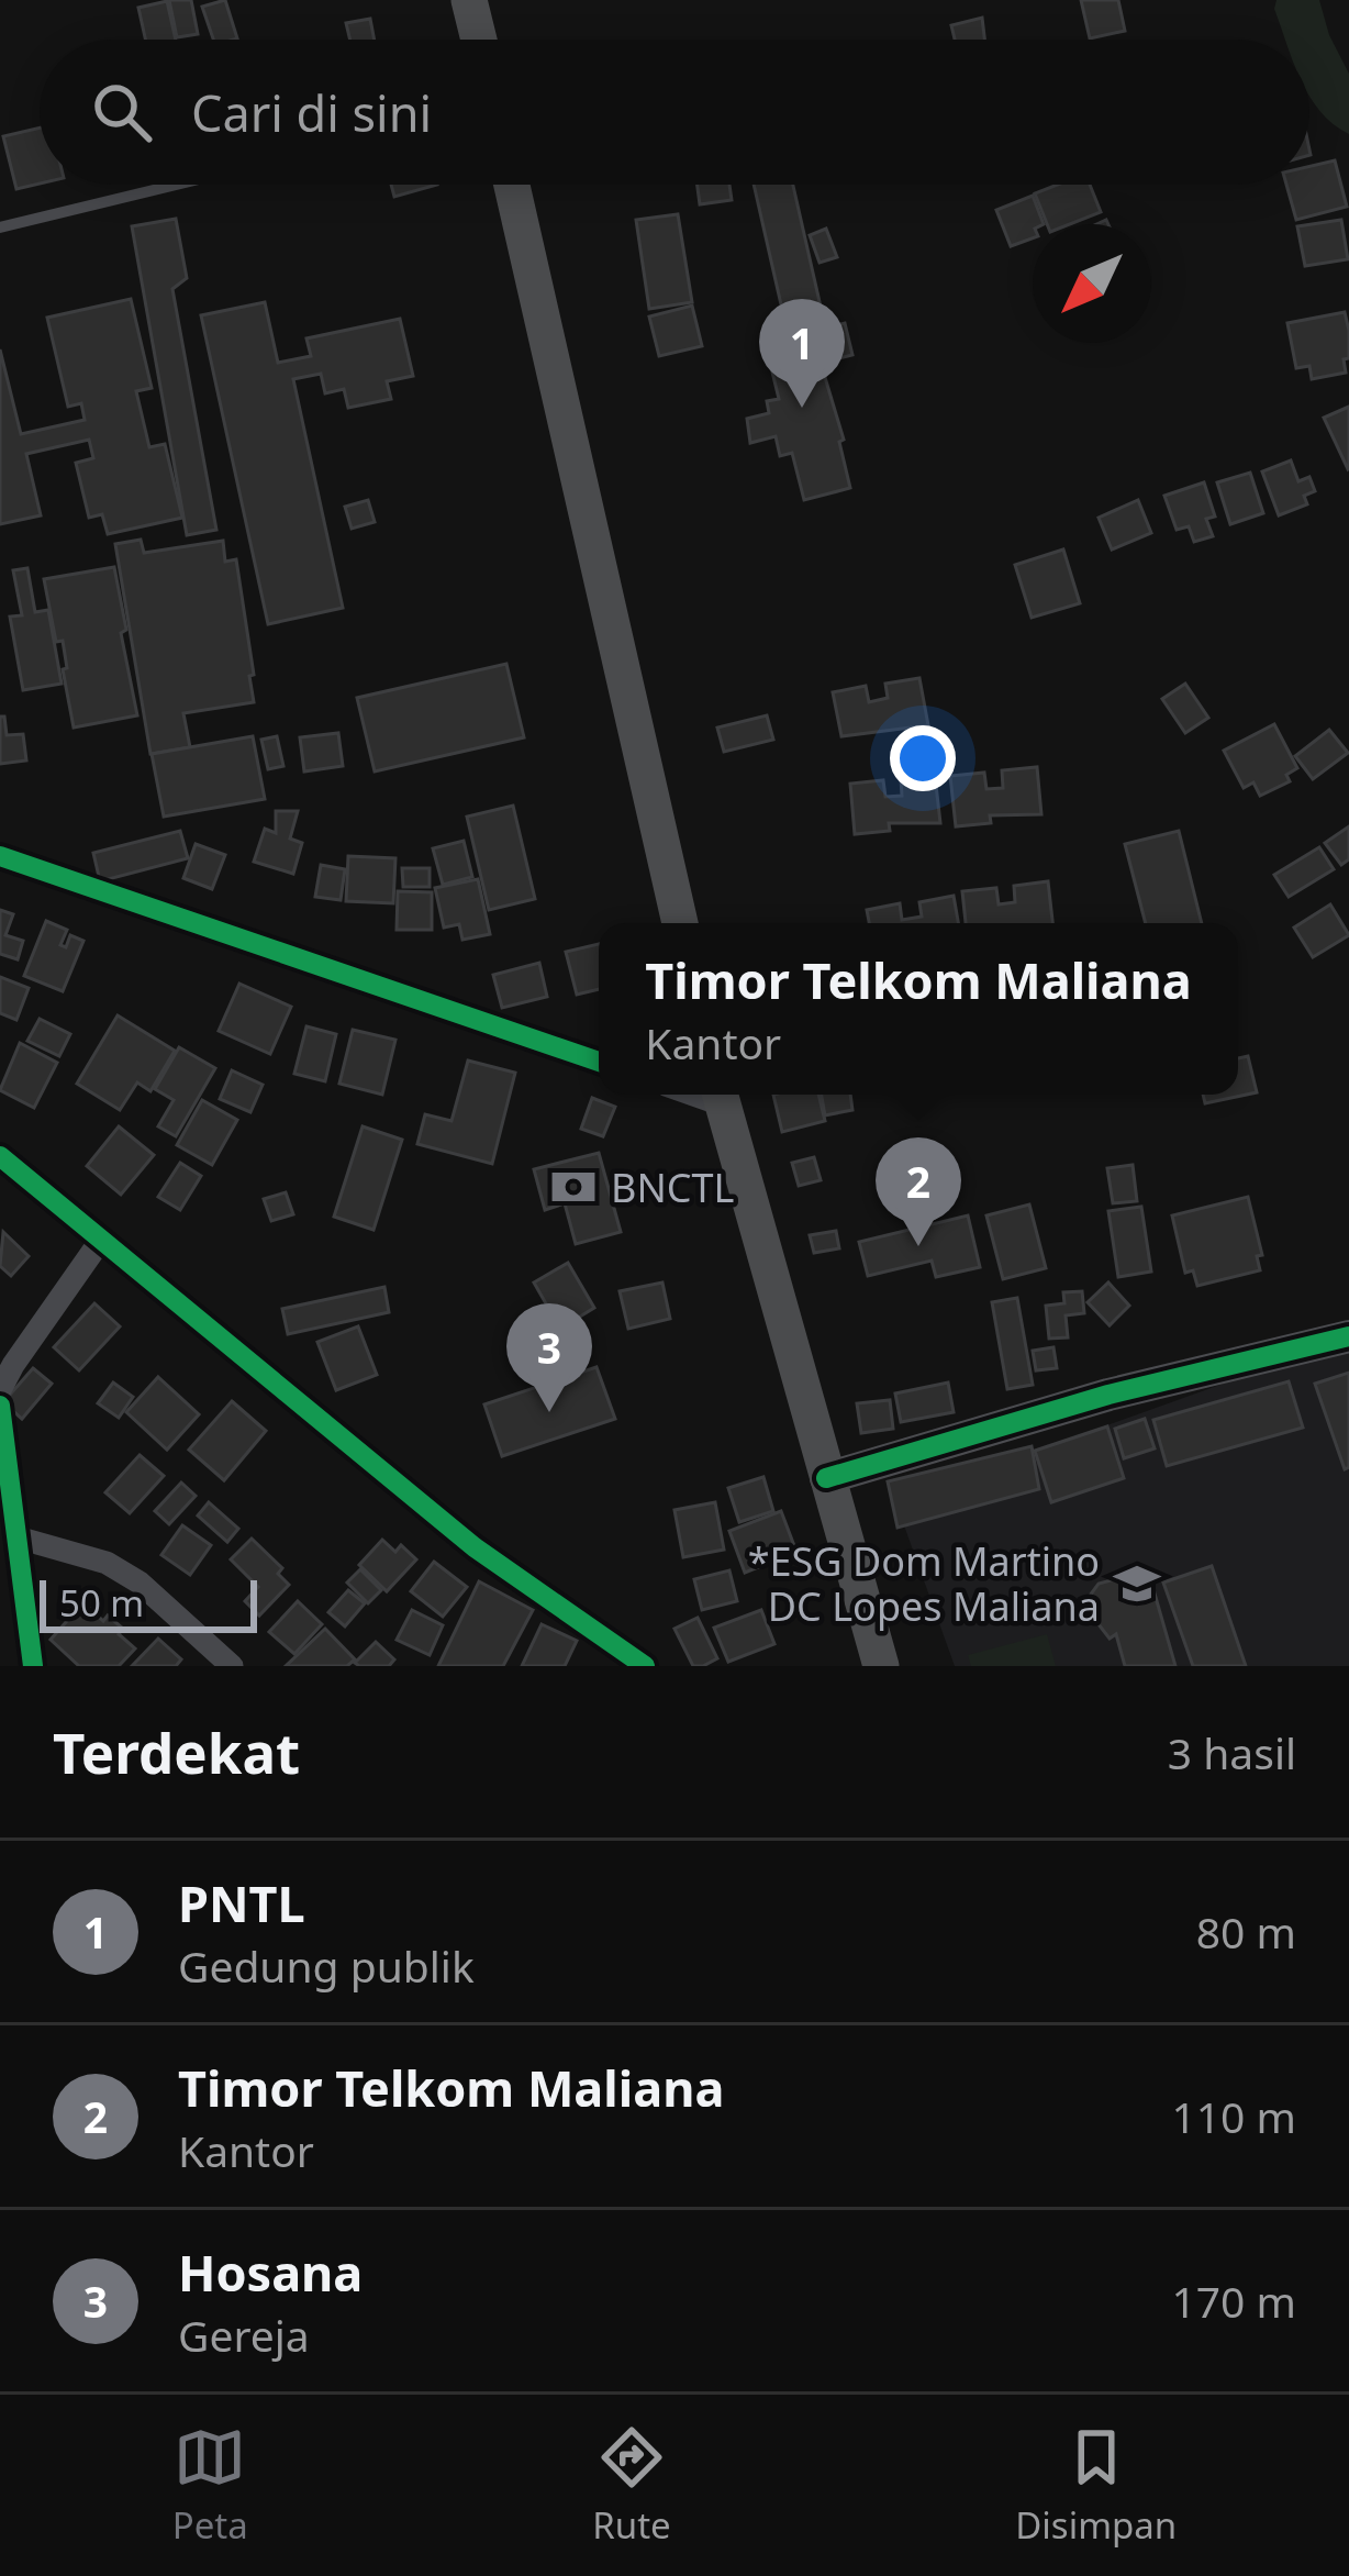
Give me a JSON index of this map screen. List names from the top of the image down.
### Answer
{
  "places": {
    "bank": ["BNCTL"],
    "school or university": ["*ESG Dom Martino DC Lopes Maliana"]
  },
  "scale_bar": "50 m",
  "north": "bottom left",
  "page": {
    "search": "Cari di sini",
    "pins": ["1", "2", "3"],
    "popup": ["Timor Telkom Maliana", "Kantor"],
    "scale": "50 m",
    "heading": ["Terdekat", "3 hasil"],
    "list": [
      {
        "mark": "1",
        "name": "PNTL",
        "note": "Gedung publik",
        "value": "80 m"
      },
      {
        "mark": "2",
        "name": "Timor Telkom Maliana",
        "note": "Kantor",
        "value": "110 m"
      },
      {
        "mark": "3",
        "name": "Hosana",
        "note": "Gereja",
        "value": "170 m"
      }
    ],
    "nav": ["Peta", "Rute", "Disimpan"]
  }
}
